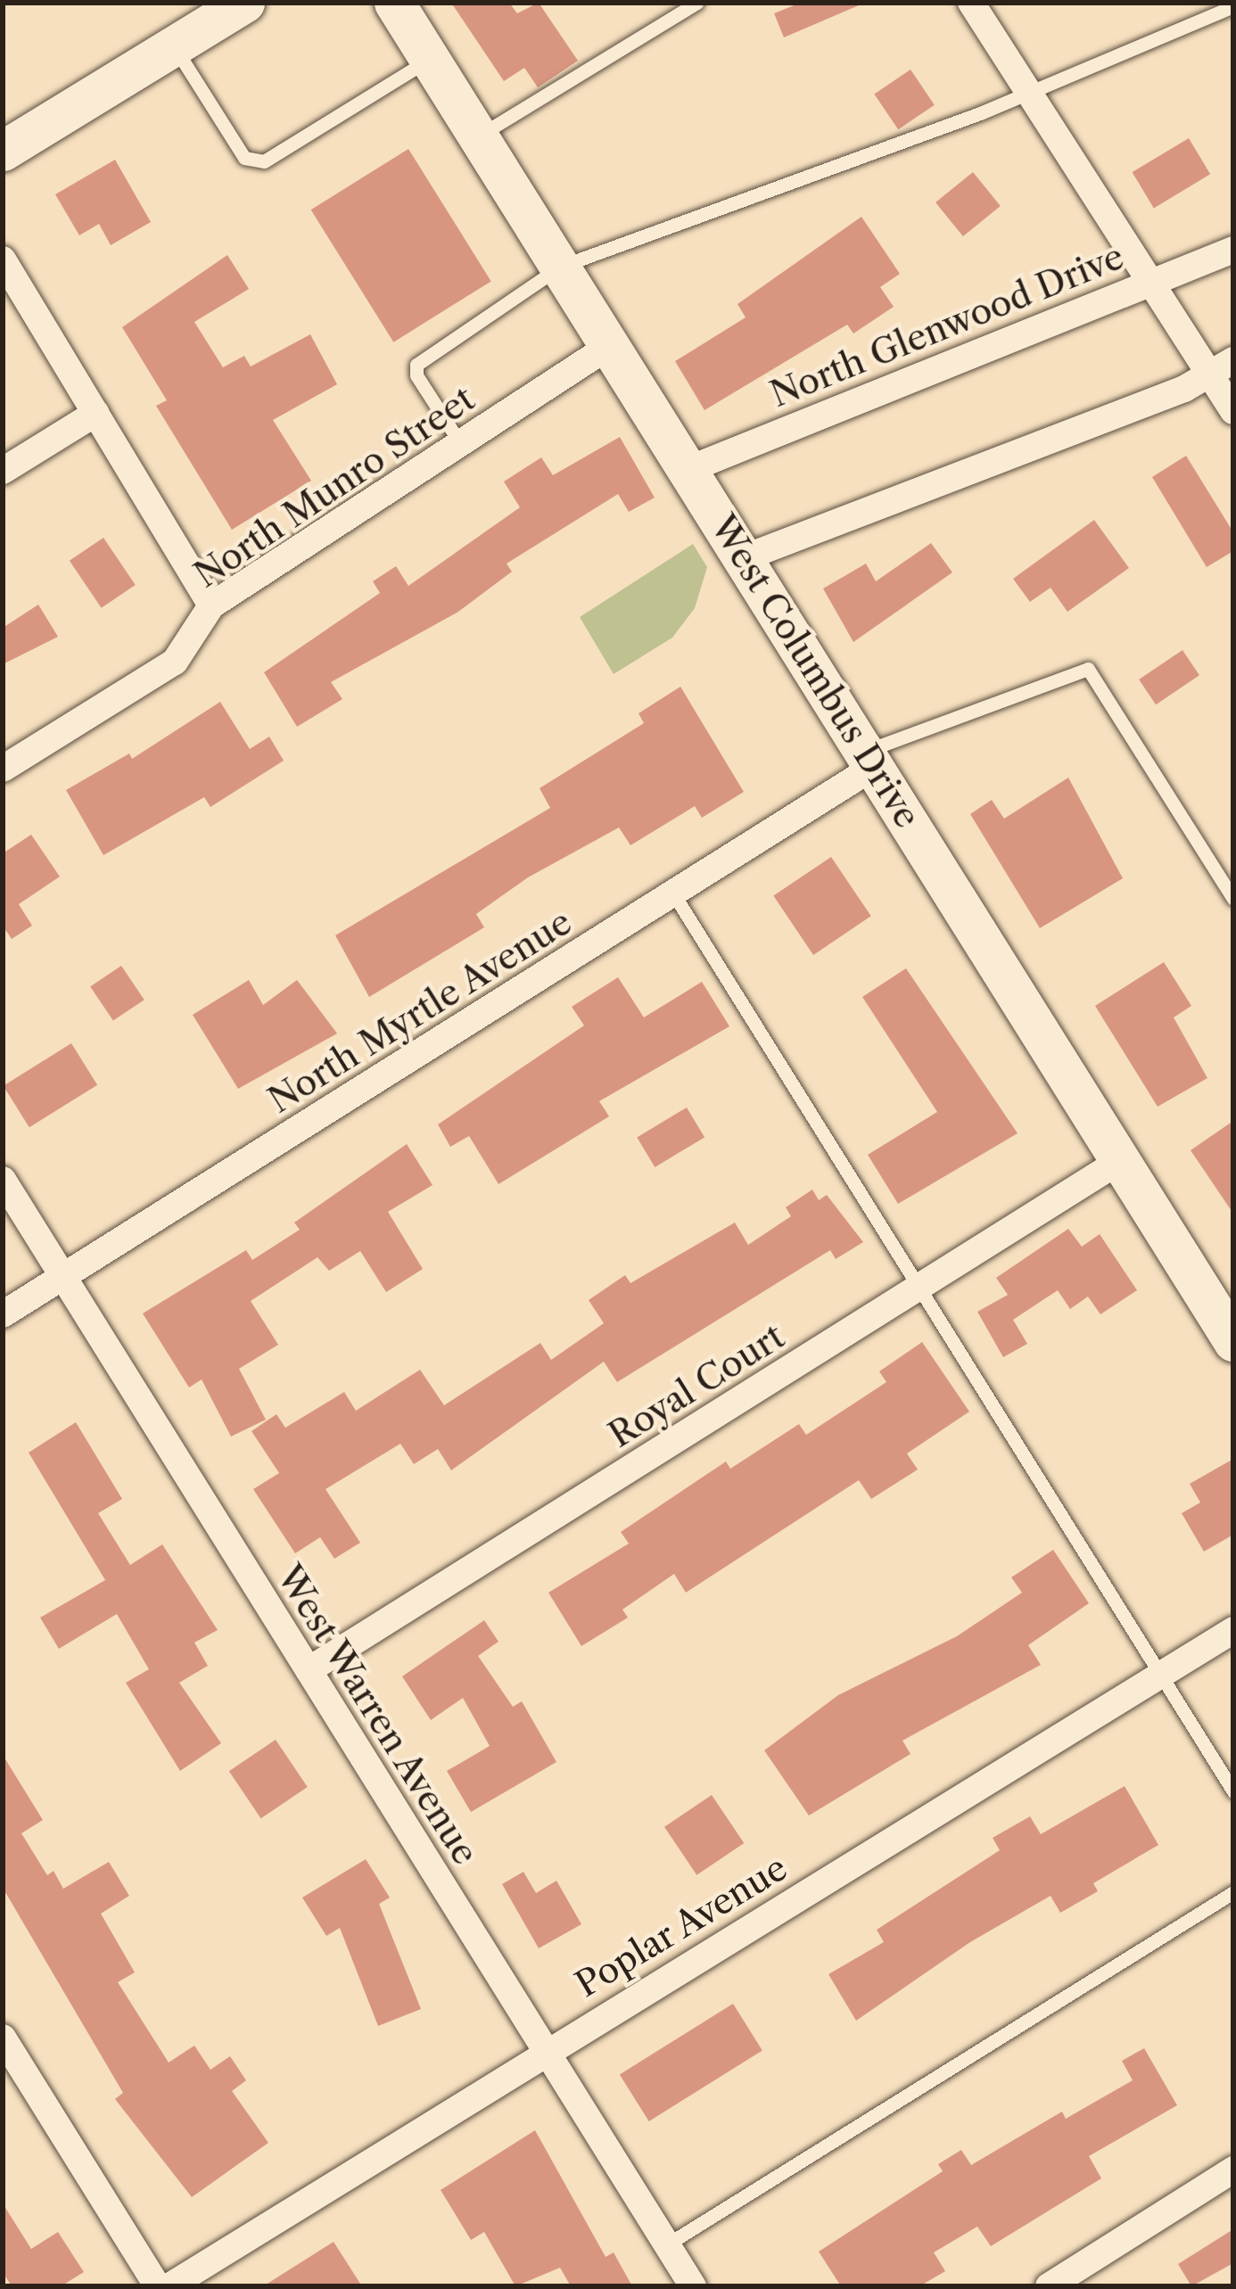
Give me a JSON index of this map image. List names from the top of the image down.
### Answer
{
  "streets": {
    "main road": ["West Columbus Drive"],
    "street": [
      "North Glenwood Drive",
      "North Munro Street",
      "North Myrtle Avenue",
      "Royal Court",
      "West Warren Avenue",
      "Poplar Avenue"
    ]
  },
  "crossings": [
    ["North Glenwood Drive", "West Columbus Drive"],
    ["North Munro Street", "West Columbus Drive"],
    ["West Columbus Drive", "North Myrtle Avenue"],
    ["West Columbus Drive", "Royal Court"],
    ["North Myrtle Avenue", "West Warren Avenue"],
    ["Royal Court", "West Warren Avenue"],
    ["West Warren Avenue", "Poplar Avenue"]
  ]
}
